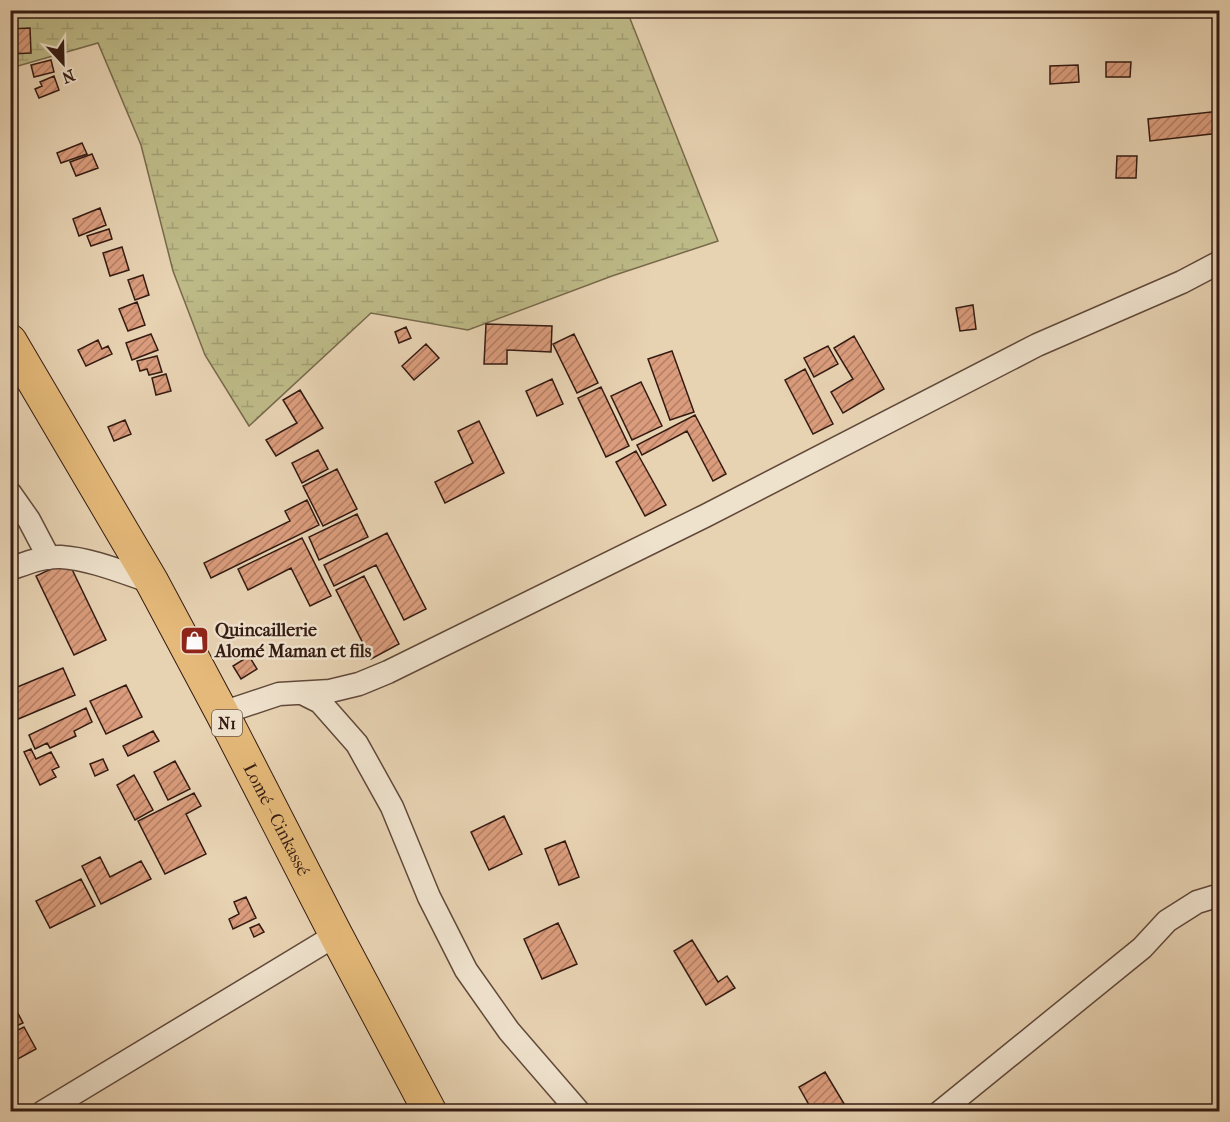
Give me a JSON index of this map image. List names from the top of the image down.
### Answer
{
  "streets": {
    "highway": ["N1", "Lomé - Cinkassé"]
  },
  "places": {
    "shop": ["Quincaillerie Alomé Maman et fils"]
  },
  "north": "bottom"
}
